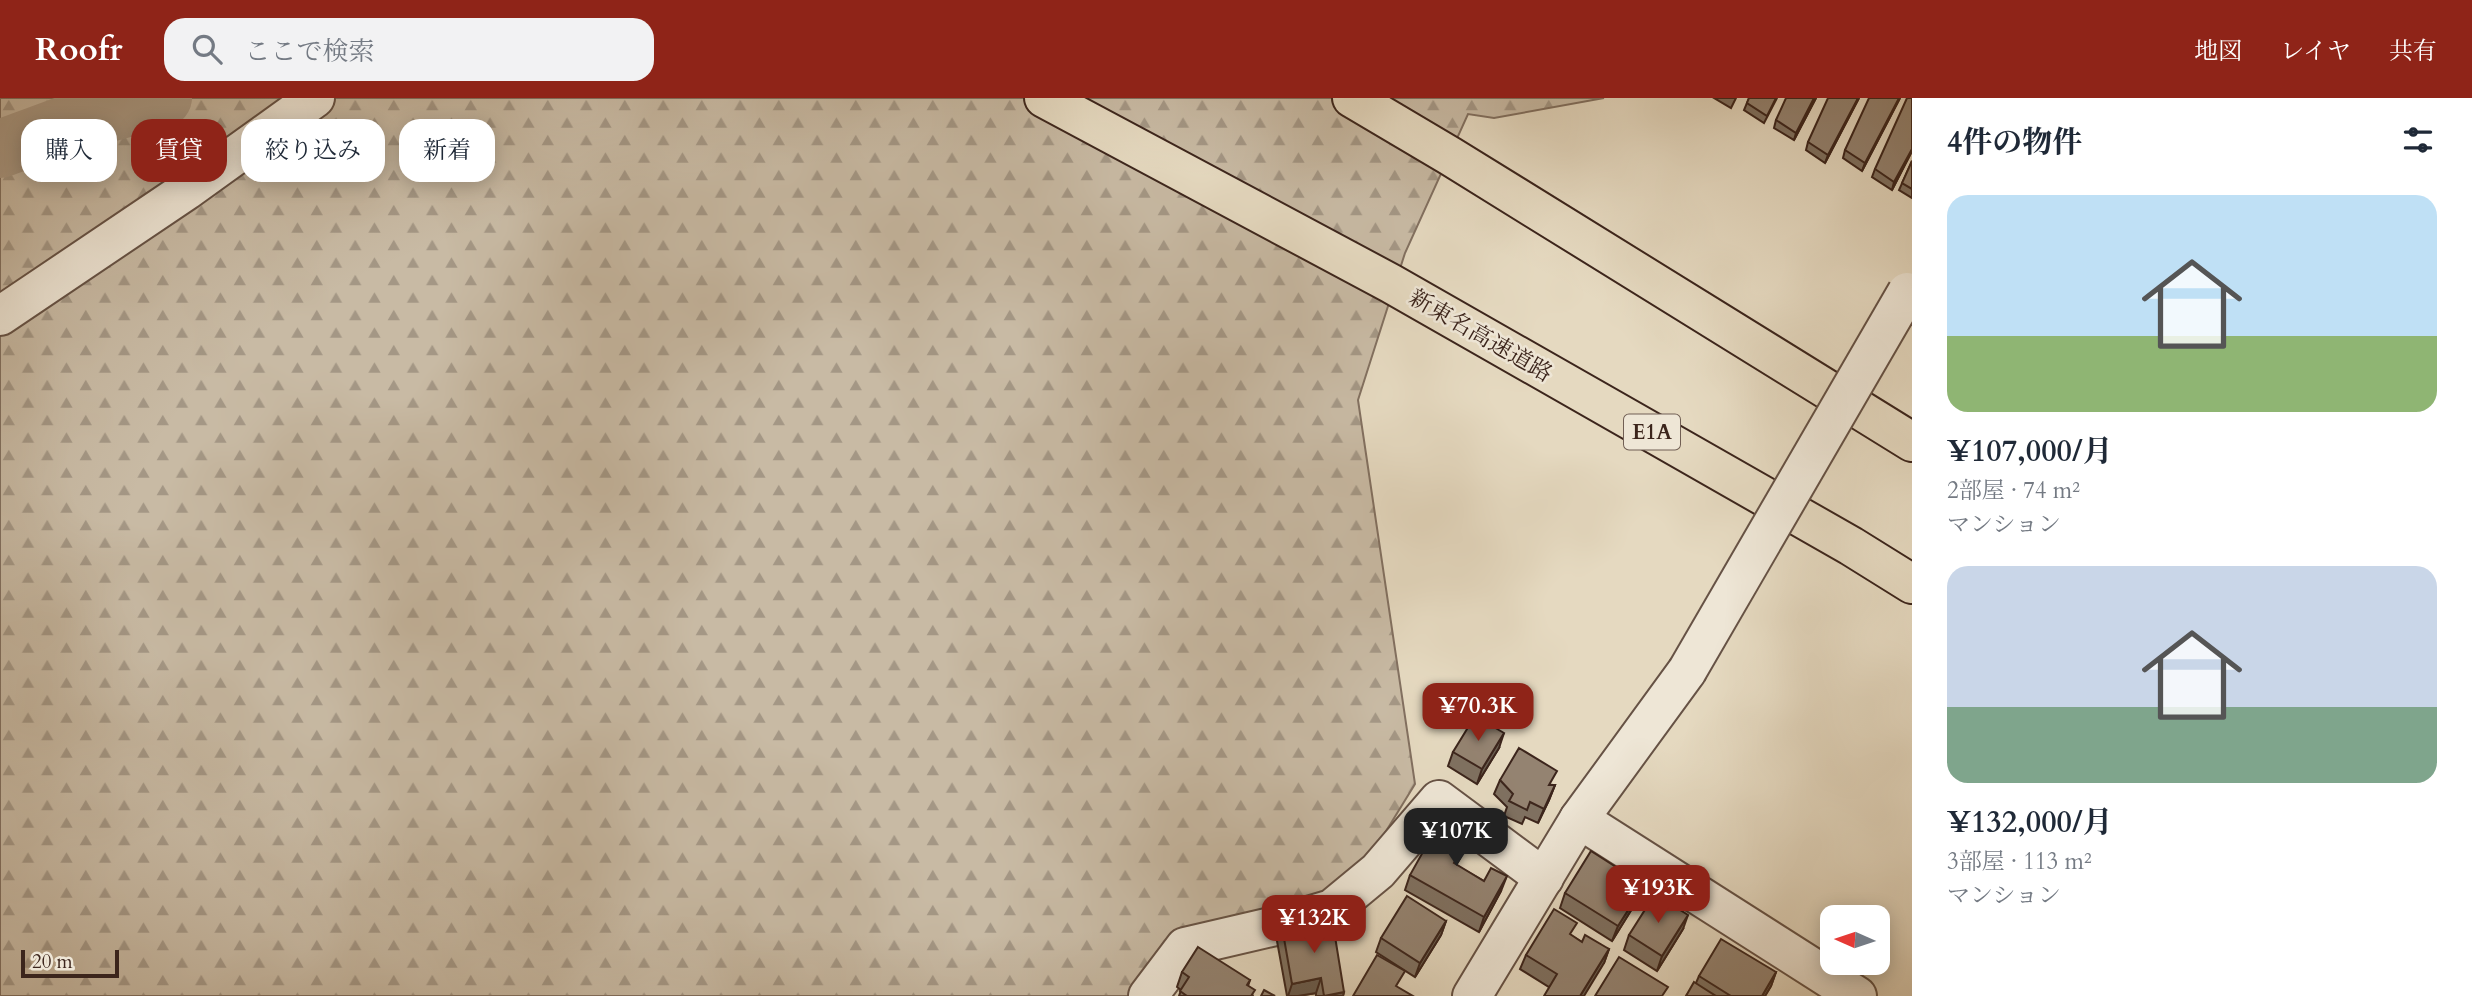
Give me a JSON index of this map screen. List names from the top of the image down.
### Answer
{
  "streets": {
    "highway": ["新東名高速道路", "E1A"]
  },
  "scale_bar": "20 m",
  "north": "left",
  "page": {
    "header": "Roofr",
    "search": "ここで検索",
    "nav": ["地図", "レイヤ", "共有"],
    "heading": "4件の物件",
    "chip": [
      "購入",
      "賃貸",
      "絞り込み",
      "新着"
    ],
    "list": [
      {
        "name": "¥107,000/月",
        "note": "2部屋 · 74 m² · マンション"
      },
      {
        "name": "¥132,000/月",
        "note": "3部屋 · 113 m² · マンション"
      }
    ],
    "price": [
      "¥70.3K",
      "¥107K",
      "¥193K",
      "¥132K"
    ],
    "scale": "20 m"
  }
}
